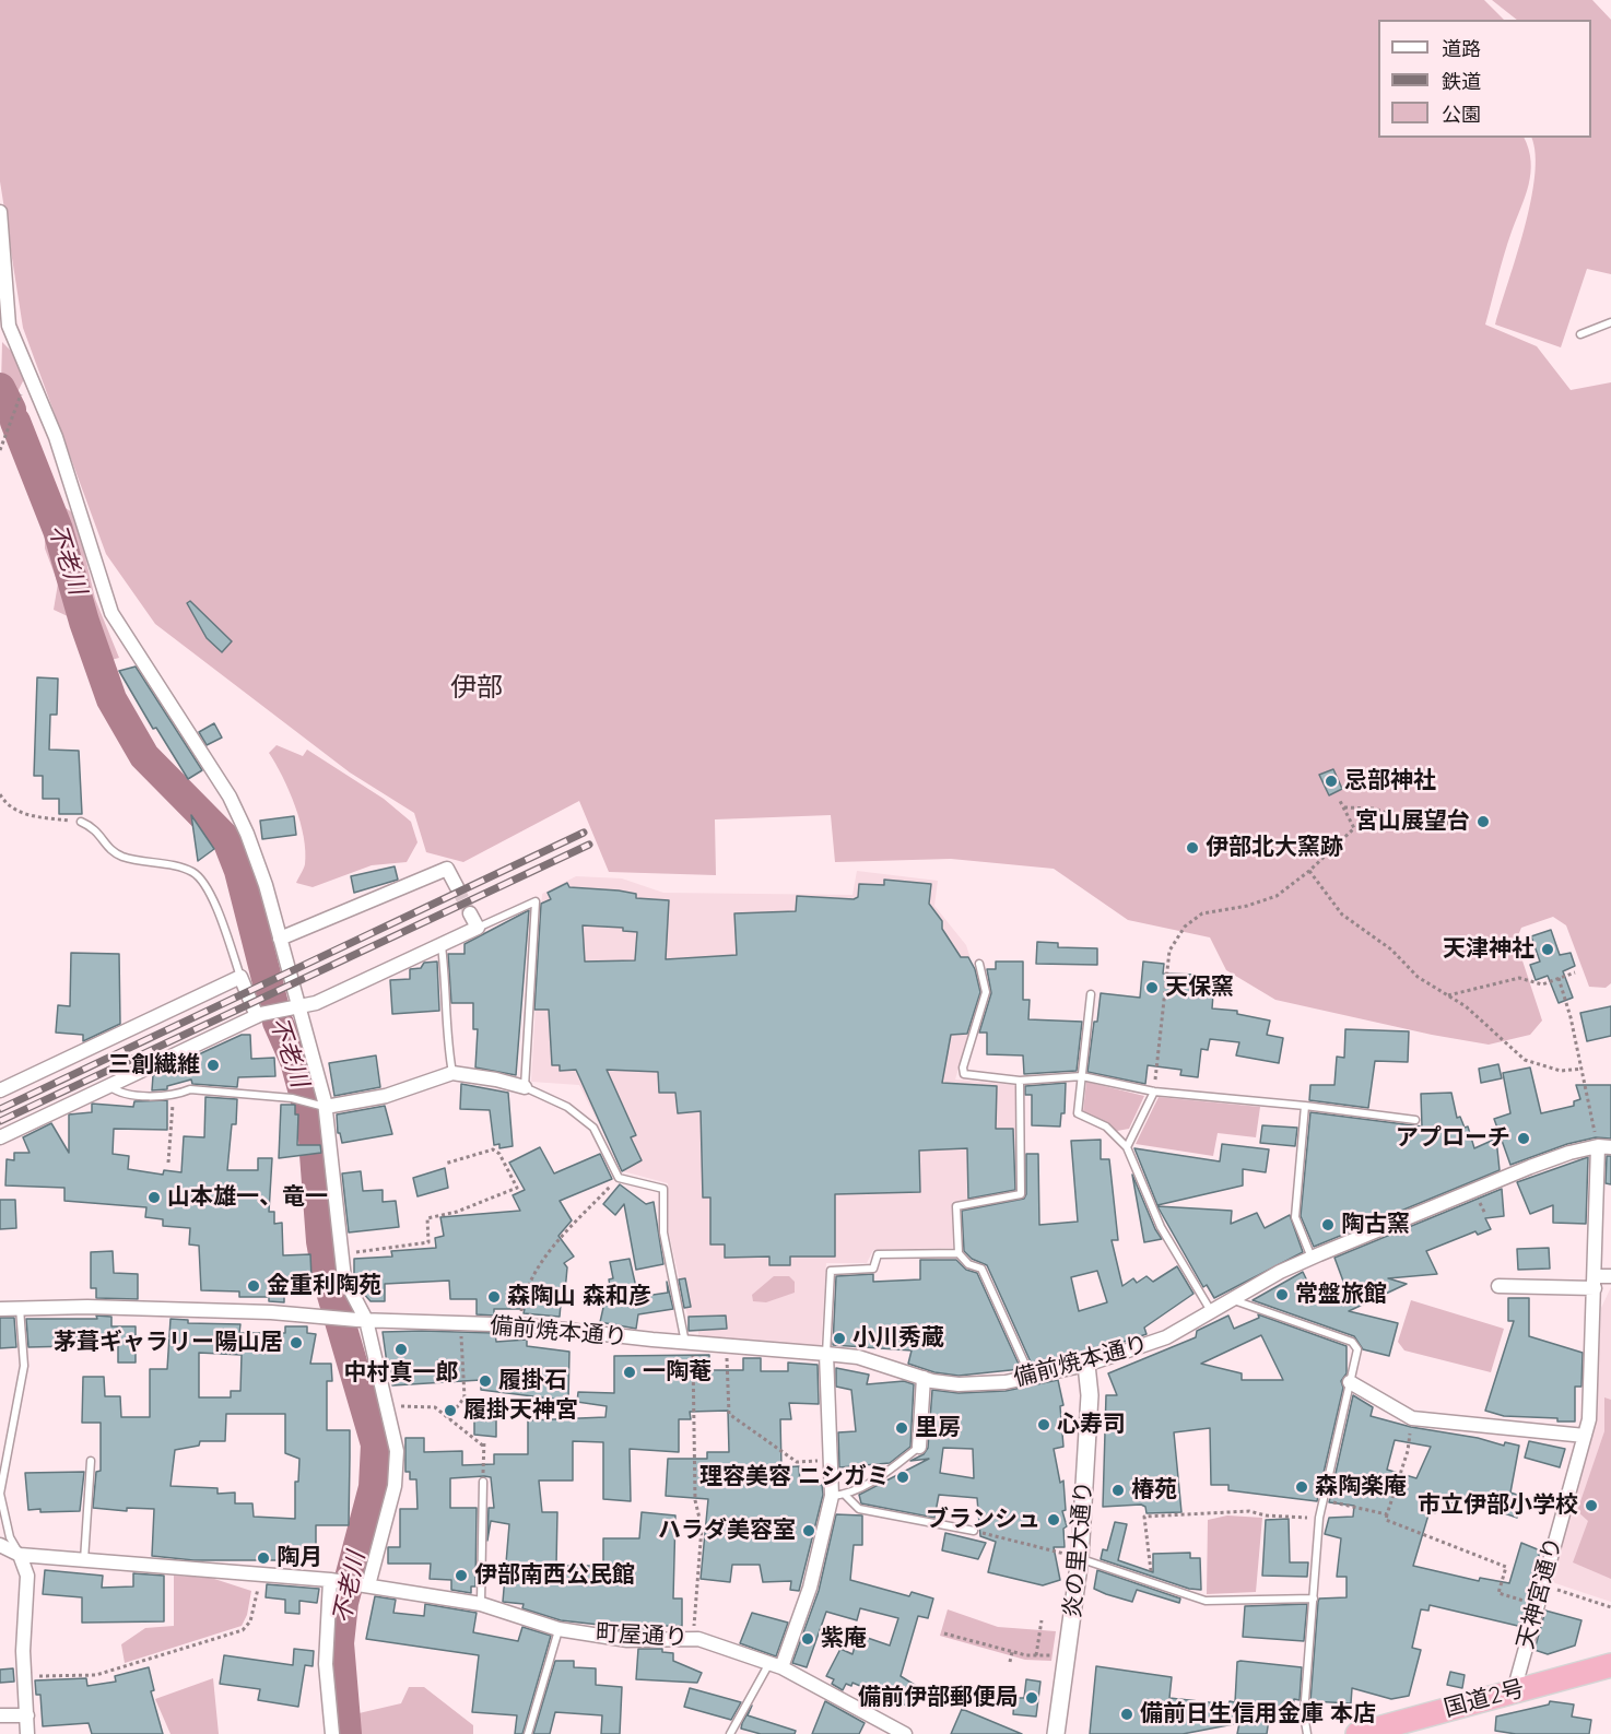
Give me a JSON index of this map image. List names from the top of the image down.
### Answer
{
  "streets": {
    "highway": ["国道2号"],
    "street": [
      "備前焼本通り",
      "炎の里大通り",
      "天神宮通り",
      "町屋通り"
    ]
  },
  "crossings": [
    ["備前焼本通り", "炎の里大通り"],
    ["備前焼本通り", "天神宮通り"],
    ["天神宮通り", "国道2号"]
  ],
  "districts": ["伊部"],
  "water": ["不老川"],
  "places": [
    "忌部神社",
    "宮山展望台",
    "伊部北大窯跡",
    "天津神社",
    "天保窯",
    "三創繊維",
    "アプローチ",
    "山本雄一、竜一",
    "陶古窯",
    "金重利陶苑",
    "常盤旅館",
    "森陶山 森和彦",
    "小川秀蔵",
    "茅葺ギャラリー陽山居",
    "中村真一郎",
    "一陶菴",
    "履掛石",
    "履掛天神宮",
    "心寿司",
    "里房",
    "理容美容 ニシガミ",
    "森陶楽庵",
    "椿苑",
    "市立伊部小学校",
    "ブランシュ",
    "ハラダ美容室",
    "陶月",
    "伊部南西公民館",
    "紫庵",
    "備前伊部郵便局",
    "備前日生信用金庫 本店"
  ],
  "legend": ["道路", "鉄道", "公園"]
}
